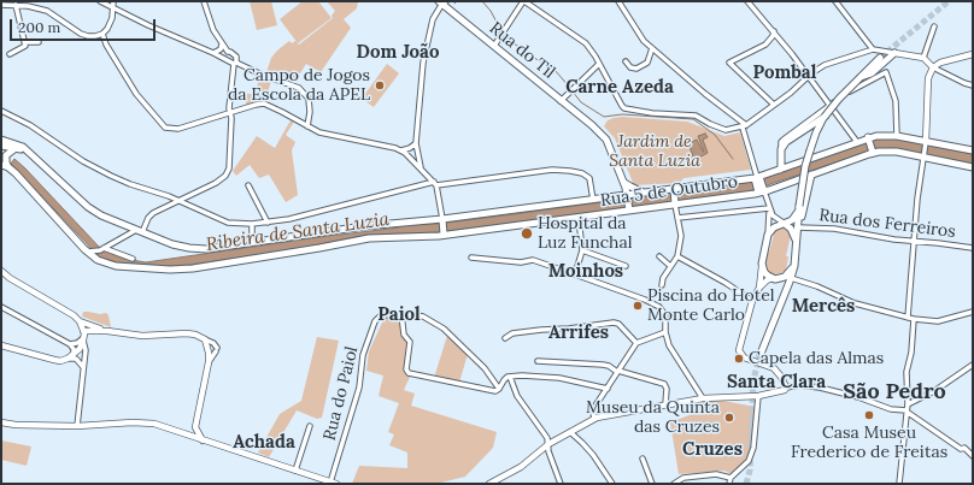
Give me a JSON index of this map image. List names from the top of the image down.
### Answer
{
  "streets": {
    "main road": ["Rua do Til", "Rua 5 de Outubro"],
    "street": ["Rua dos Ferreiros", "Rua do Paiol"]
  },
  "crossings": [
    ["Rua do Til", "Rua 5 de Outubro"]
  ],
  "districts": [
    "Dom João",
    "Pombal",
    "Carne Azeda",
    "Moinhos",
    "Mercês",
    "Paiol",
    "Arrifes",
    "Santa Clara",
    "São Pedro",
    "Achada",
    "Cruzes"
  ],
  "water": ["Ribeira de Santa Luzia"],
  "parks": ["Jardim de Santa Luzia"],
  "places": [
    "Campo de Jogos da Escola da APEL",
    "Hospital da Luz Funchal",
    "Piscina do Hotel Monte Carlo",
    "Capela das Almas",
    "Casa Museu Frederico de Freitas",
    "Museu da Quinta das Cruzes"
  ],
  "scale_bar": "200 m"
}
